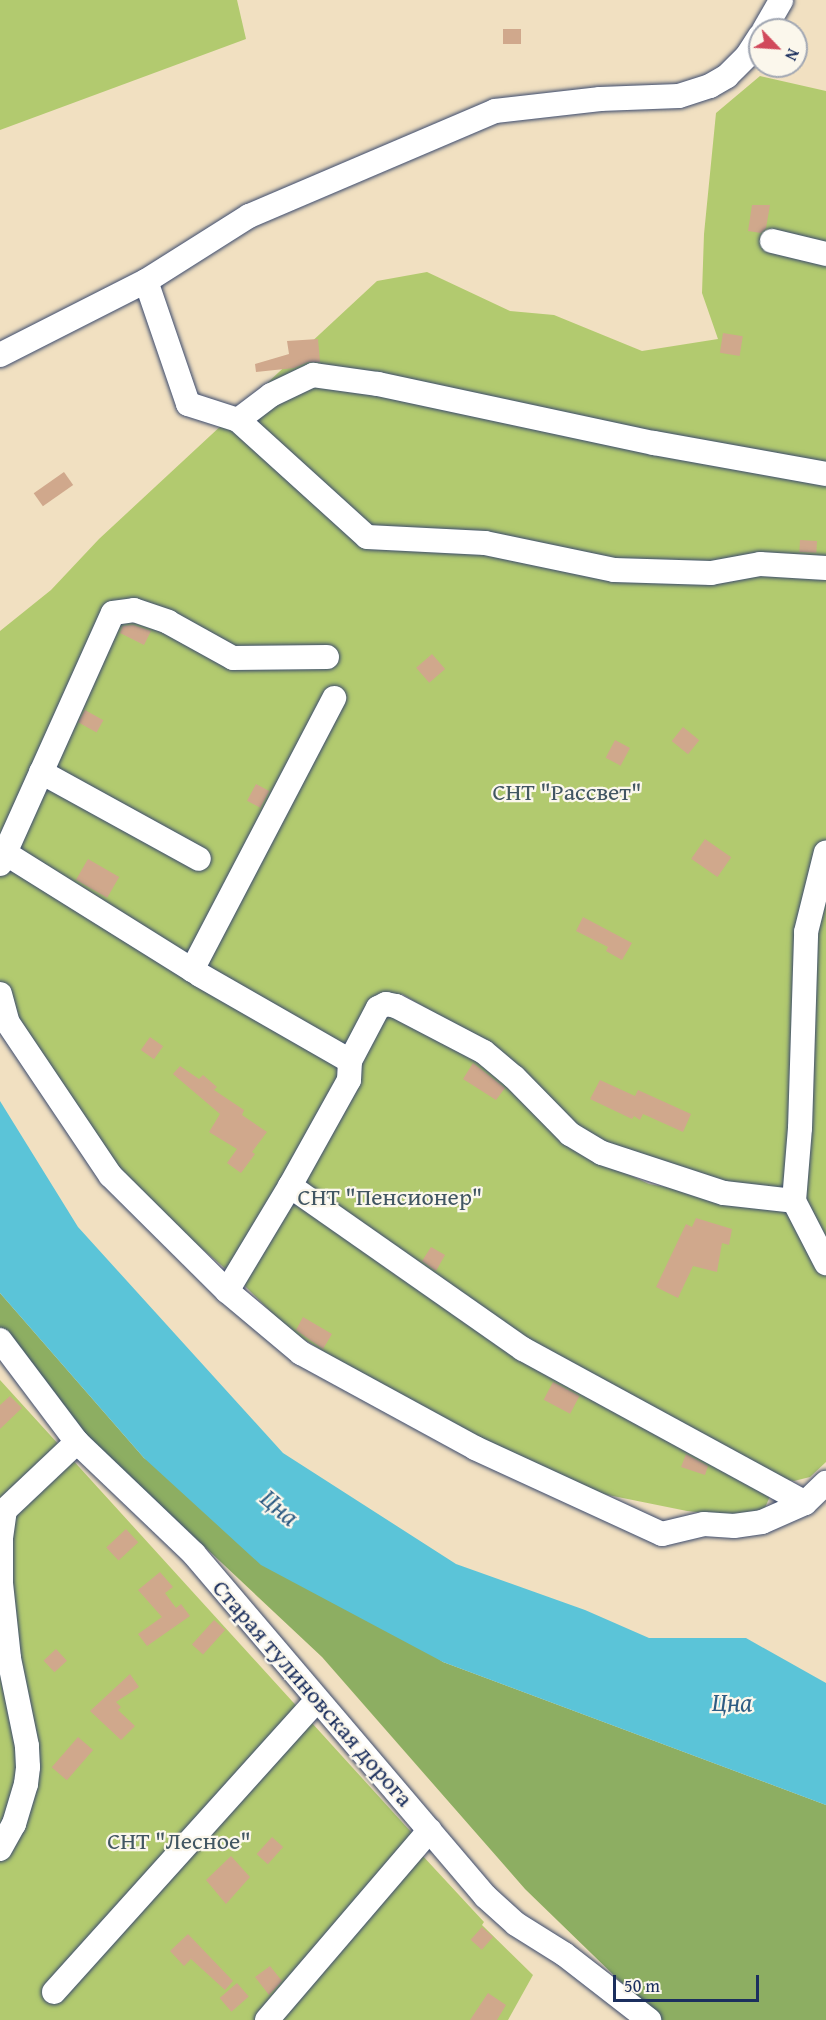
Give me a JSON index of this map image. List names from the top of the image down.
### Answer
{
  "streets": {
    "street": ["Старая тулиновская дорога"]
  },
  "water": ["Цна"],
  "parks": ["СНТ \"Рассвет\"", "СНТ \"Пенсионер\"", "СНТ \"Лесное\""],
  "scale_bar": "50 m",
  "north": "bottom right"
}
